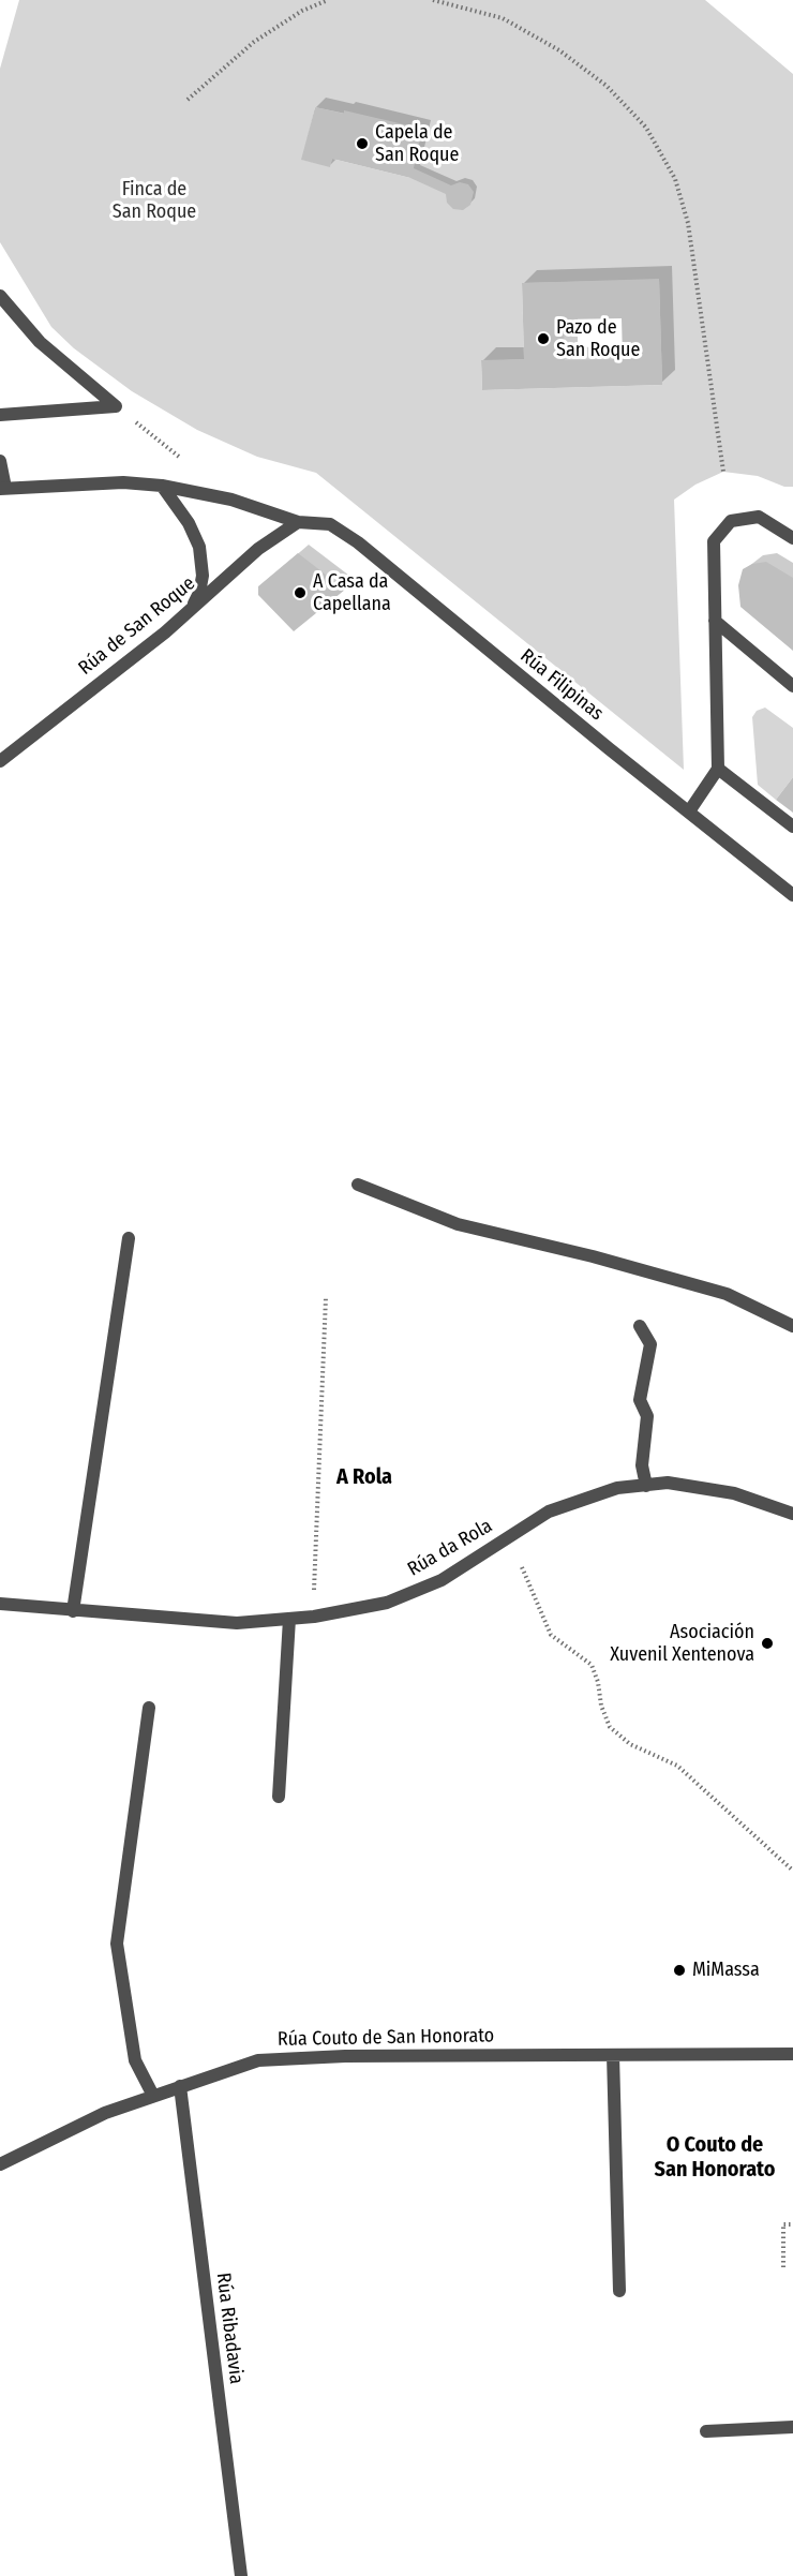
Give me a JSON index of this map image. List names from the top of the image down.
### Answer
{
  "streets": {
    "street": [
      "Rúa de San Roque",
      "Rúa Filipinas",
      "Rúa da Rola",
      "Rúa Couto de San Honorato",
      "Rúa Ribadavia"
    ]
  },
  "crossings": [
    ["Rúa de San Roque", "Rúa Filipinas"],
    ["Rúa Couto de San Honorato", "Rúa Ribadavia"]
  ],
  "districts": ["A Rola", "O Couto de San Honorato"],
  "parks": ["Finca de San Roque"],
  "places": [
    "Capela de San Roque",
    "Pazo de San Roque",
    "A Casa da Capellana",
    "Asociación Xuvenil Xentenova",
    "MiMassa"
  ]
}
